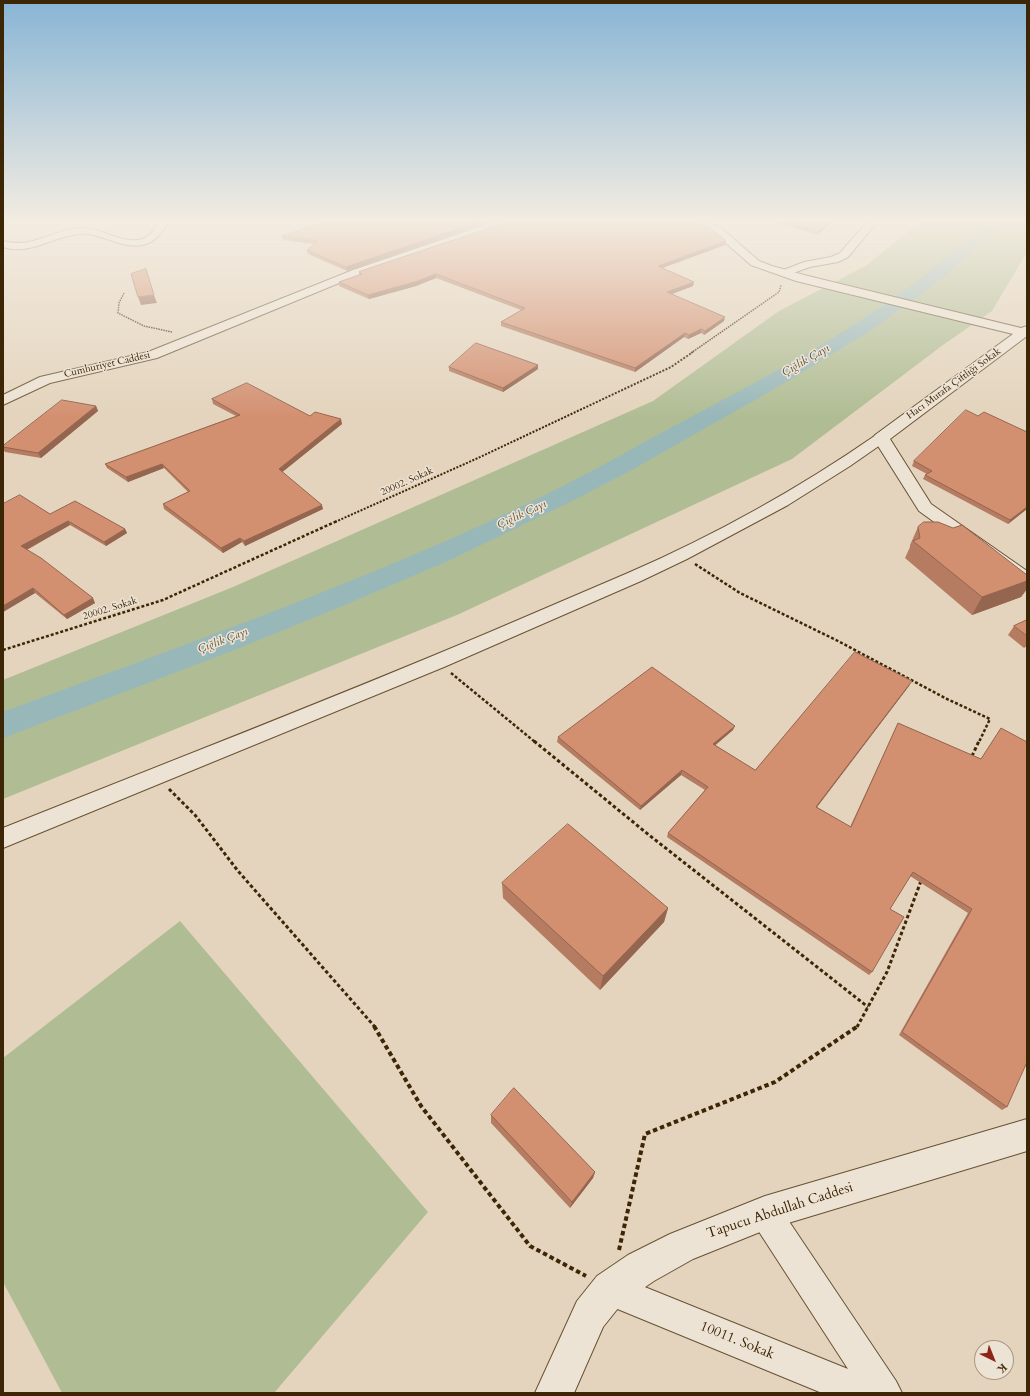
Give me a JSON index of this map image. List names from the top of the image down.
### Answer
{
  "streets": {
    "street": [
      "Cumhuriyet Caddesi",
      "Hacı Mutafa Çiftliği Sokak",
      "Tapucu Abdullah Caddesi",
      "10011. Sokak"
    ],
    "path": ["20002. Sokak"]
  },
  "crossings": [
    ["Tapucu Abdullah Caddesi", "10011. Sokak"]
  ],
  "water": ["Çığlık Çayı"],
  "north": "bottom right"
}
